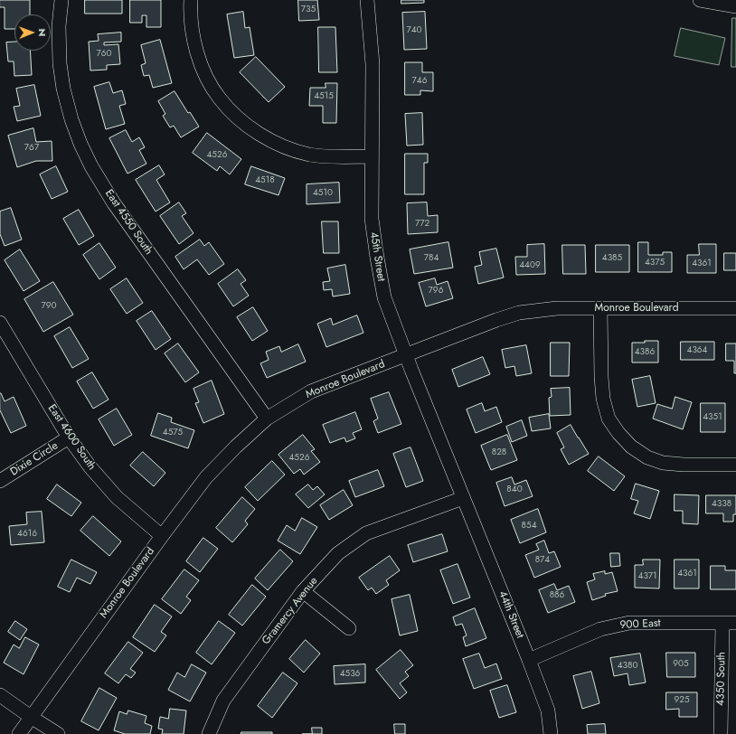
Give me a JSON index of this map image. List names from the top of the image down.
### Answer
{
  "streets": {
    "street": [
      "East 4550 South",
      "45th Street",
      "Monroe Boulevard",
      "East 4600 South",
      "Dixie Circle",
      "Gramercy Avenue",
      "44th Street",
      "900 East",
      "4350 South"
    ]
  },
  "crossings": [
    ["East 4550 South", "Monroe Boulevard"],
    ["45th Street", "Monroe Boulevard"],
    ["45th Street", "Gramercy Avenue"],
    ["45th Street", "44th Street"],
    ["Monroe Boulevard", "East 4600 South"],
    ["East 4600 South", "Dixie Circle"],
    ["Gramercy Avenue", "44th Street"],
    ["44th Street", "900 East"],
    ["900 East", "4350 South"]
  ],
  "house_numbers": [
    "735",
    "740",
    "760",
    "746",
    "4515",
    "767",
    "4526",
    "4518",
    "4510",
    "772",
    "784",
    "4385",
    "4375",
    "4361",
    "4409",
    "796",
    "790",
    "4364",
    "4386",
    "4351",
    "4575",
    "828",
    "4526",
    "840",
    "4338",
    "854",
    "4616",
    "874",
    "4361",
    "4371",
    "886",
    "905",
    "4380",
    "4536",
    "925"
  ],
  "north": "right"
}
